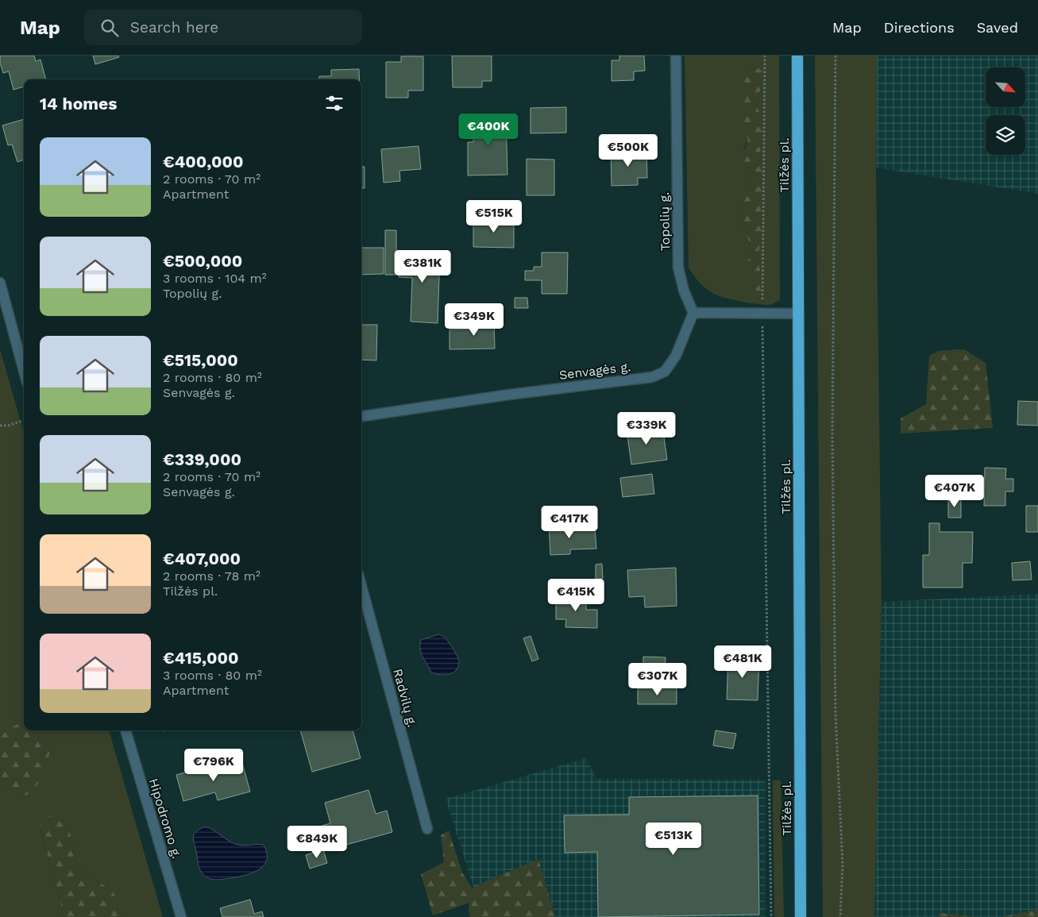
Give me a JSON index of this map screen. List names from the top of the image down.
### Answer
{
  "streets": {
    "highway": ["Tilžės pl."],
    "street": [
      "Topolių g.",
      "Senvagės g.",
      "Radvilų g.",
      "Hipodromo g."
    ]
  },
  "crossings": [
    ["Topolių g.", "Senvagės g."]
  ],
  "north": "bottom right",
  "page": {
    "header": "Map",
    "search": "Search here",
    "nav": ["Map", "Directions", "Saved"],
    "heading": "14 homes",
    "price": [
      "€400K",
      "€500K",
      "€515K",
      "€381K",
      "€349K",
      "€339K",
      "€407K",
      "€417K",
      "€415K",
      "€481K",
      "€307K",
      "€796K",
      "€513K",
      "€849K"
    ],
    "list": [
      {
        "name": "€400,000",
        "note": "2 rooms · 70 m² · Apartment"
      },
      {
        "name": "€500,000",
        "note": "3 rooms · 104 m² · Topolių g."
      },
      {
        "name": "€515,000",
        "note": "2 rooms · 80 m² · Senvagės g."
      },
      {
        "name": "€339,000",
        "note": "2 rooms · 70 m² · Senvagės g."
      },
      {
        "name": "€407,000",
        "note": "2 rooms · 78 m² · Tilžės pl."
      },
      {
        "name": "€415,000",
        "note": "3 rooms · 80 m² · Apartment"
      }
    ]
  }
}
